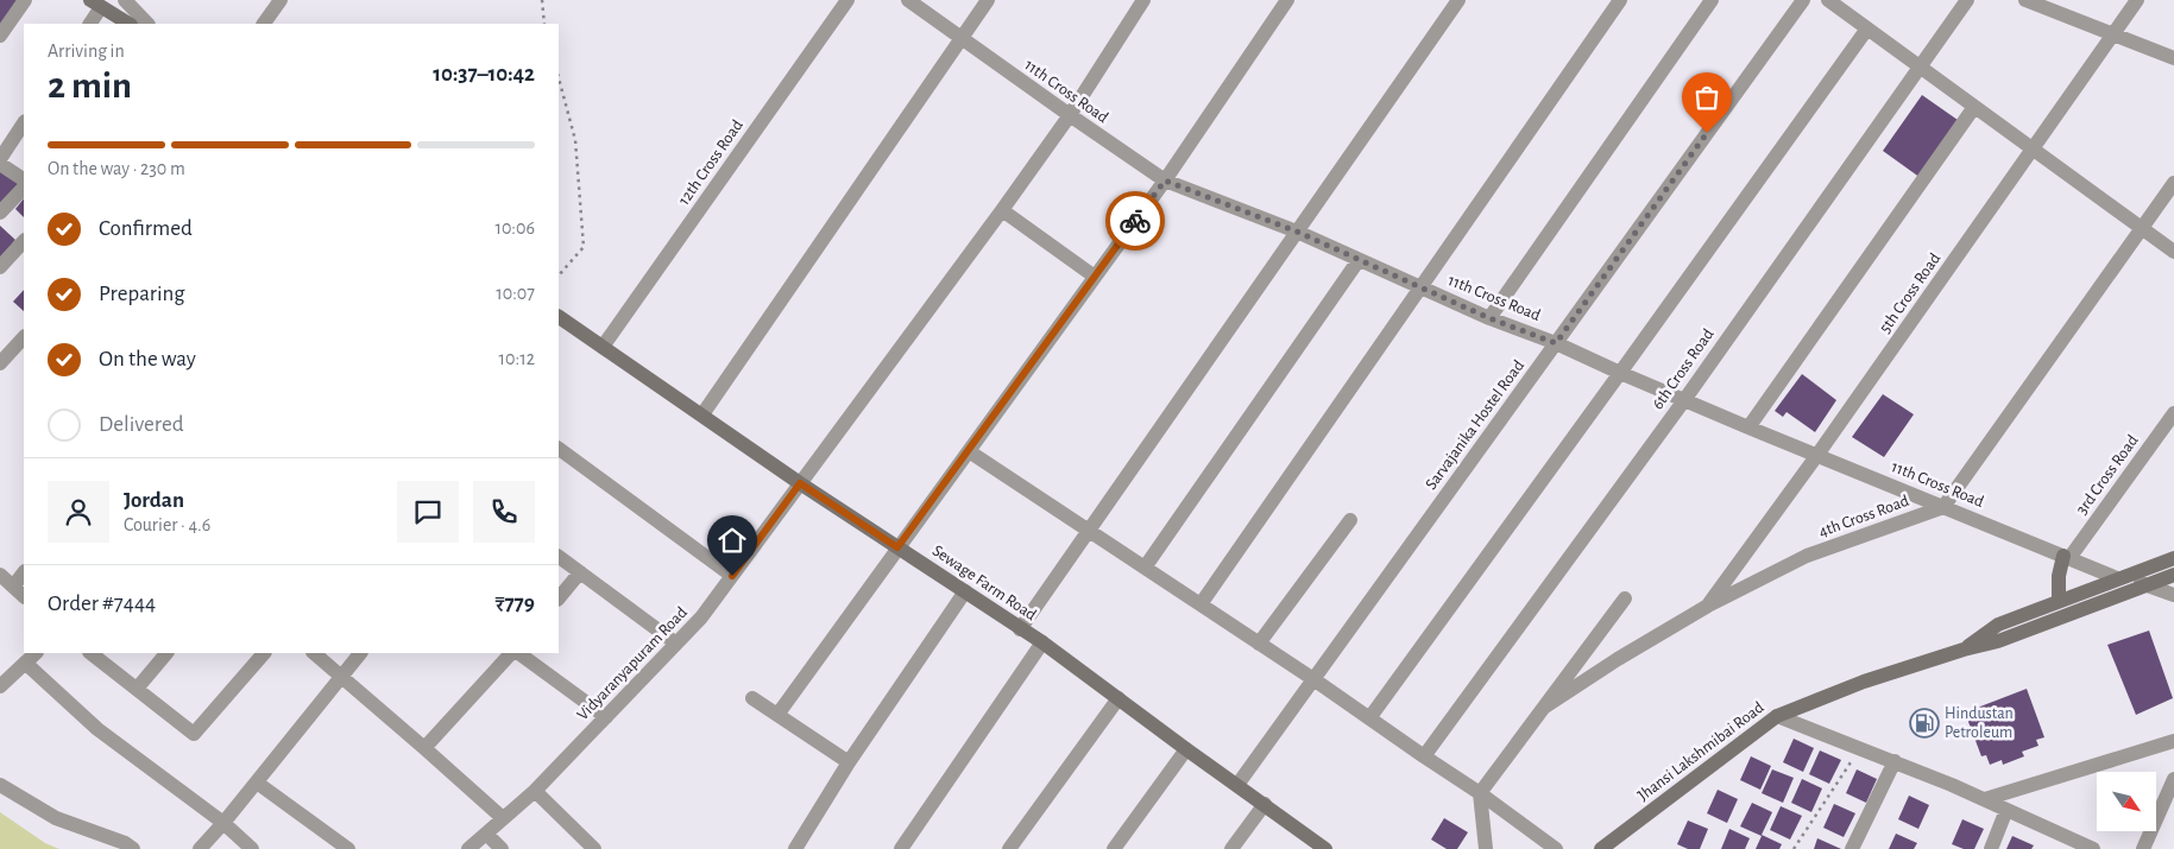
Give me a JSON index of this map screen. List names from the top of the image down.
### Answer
{
  "streets": {
    "main road": ["Sewage Farm Road", "Jhansi Lakshmibai Road"],
    "street": [
      "11th Cross Road",
      "12th Cross Road",
      "5th Cross Road",
      "6th Cross Road",
      "Sarvajanika Hostel Road",
      "3rd Cross Road",
      "4th Cross Road",
      "Vidyaranyapuram Road"
    ]
  },
  "crossings": [
    ["11th Cross Road", "5th Cross Road"],
    ["11th Cross Road", "6th Cross Road"],
    ["11th Cross Road", "Sarvajanika Hostel Road"],
    ["11th Cross Road", "3rd Cross Road"],
    ["11th Cross Road", "4th Cross Road"],
    ["11th Cross Road", "Vidyaranyapuram Road"],
    ["11th Cross Road", "Jhansi Lakshmibai Road"],
    ["12th Cross Road", "Sewage Farm Road"],
    ["5th Cross Road", "4th Cross Road"],
    ["Sarvajanika Hostel Road", "Sewage Farm Road"],
    ["Sewage Farm Road", "Vidyaranyapuram Road"]
  ],
  "places": {
    "fuel station": ["Hindustan Petroleum"]
  },
  "north": "bottom right",
  "page": {
    "heading": ["2 min", "Arriving in", "10:37–10:42"],
    "panel": [
      "Jordan",
      "Courier · 4.6",
      "Order #7444",
      "₹779"
    ],
    "bar": "On the way · 230 m",
    "list": [
      ["Confirmed", "10:06"],
      ["Preparing", "10:07"],
      ["On the way", "10:12"],
      "Delivered"
    ]
  }
}
